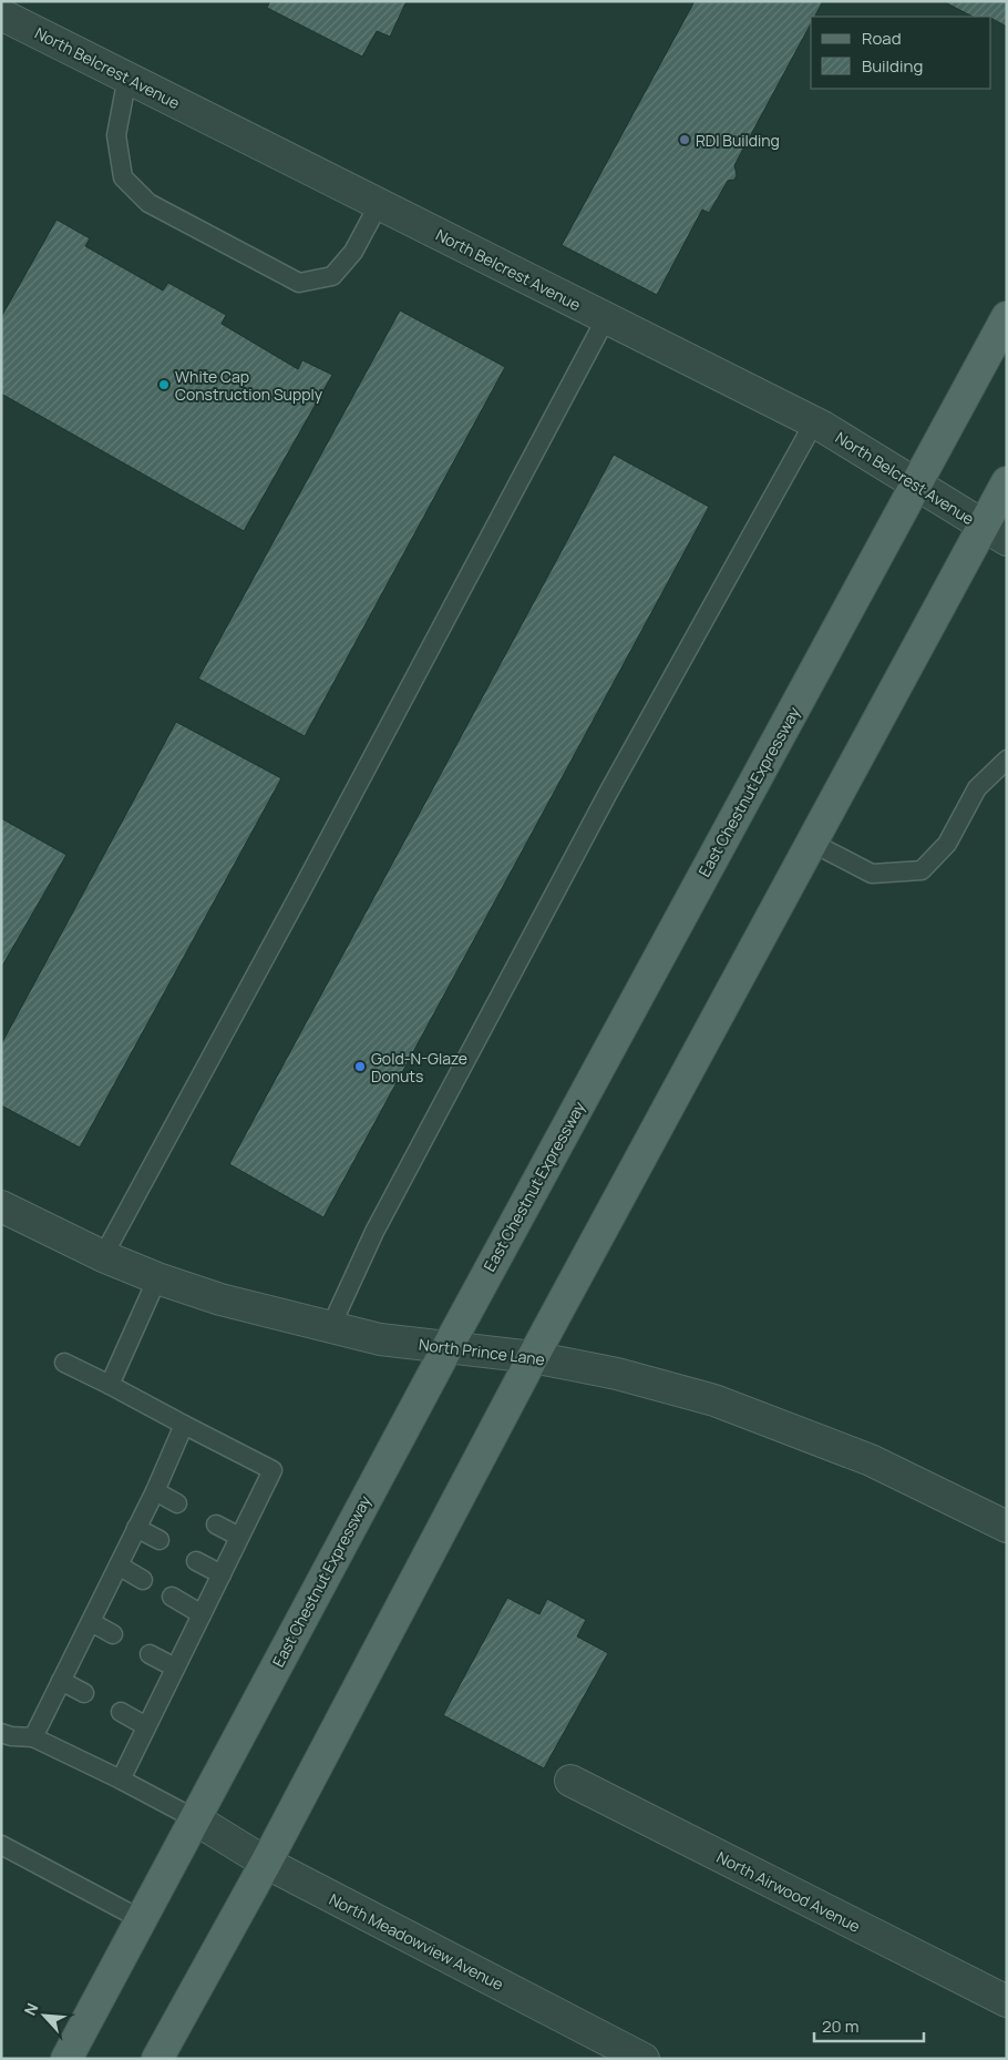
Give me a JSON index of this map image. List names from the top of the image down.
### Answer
{
  "streets": {
    "main road": ["East Chestnut Expressway"],
    "street": [
      "North Belcrest Avenue",
      "North Prince Lane",
      "North Airwood Avenue",
      "North Meadowview Avenue"
    ]
  },
  "crossings": [
    ["North Belcrest Avenue", "East Chestnut Expressway"],
    ["East Chestnut Expressway", "North Prince Lane"],
    ["East Chestnut Expressway", "North Meadowview Avenue"]
  ],
  "places": ["RDI Building", "White Cap Construction Supply", "Gold-N-Glaze Donuts"],
  "legend": ["Road", "Building"],
  "scale_bar": "20 m",
  "north": "top left"
}
